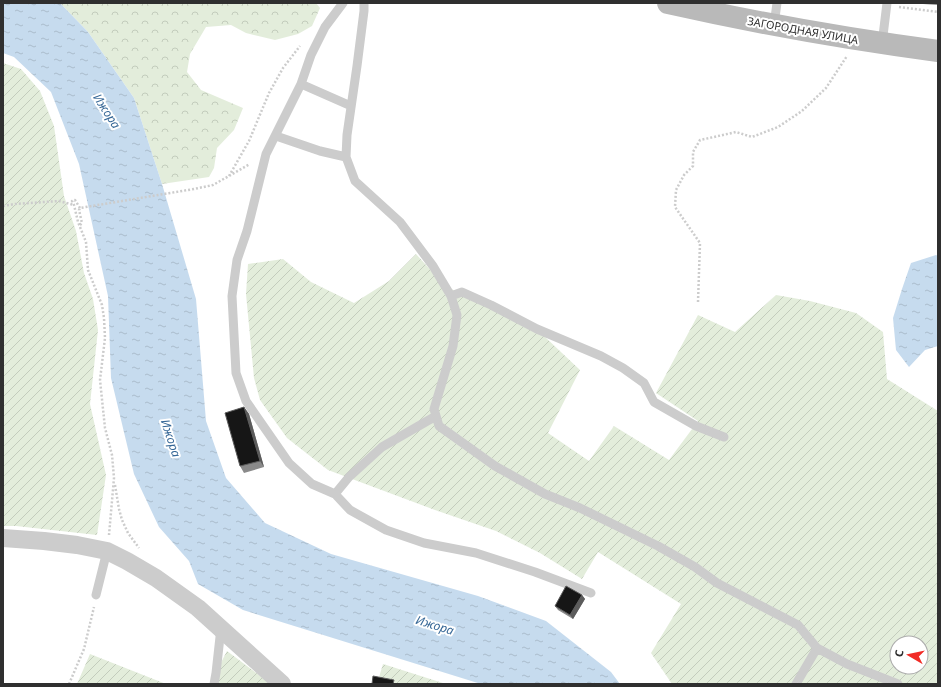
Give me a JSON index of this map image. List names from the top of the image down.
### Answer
{
  "streets": {
    "main road": ["ЗАГОРОДНАЯ УЛИЦА"]
  },
  "water": ["Ижора"],
  "north": "left"
}
